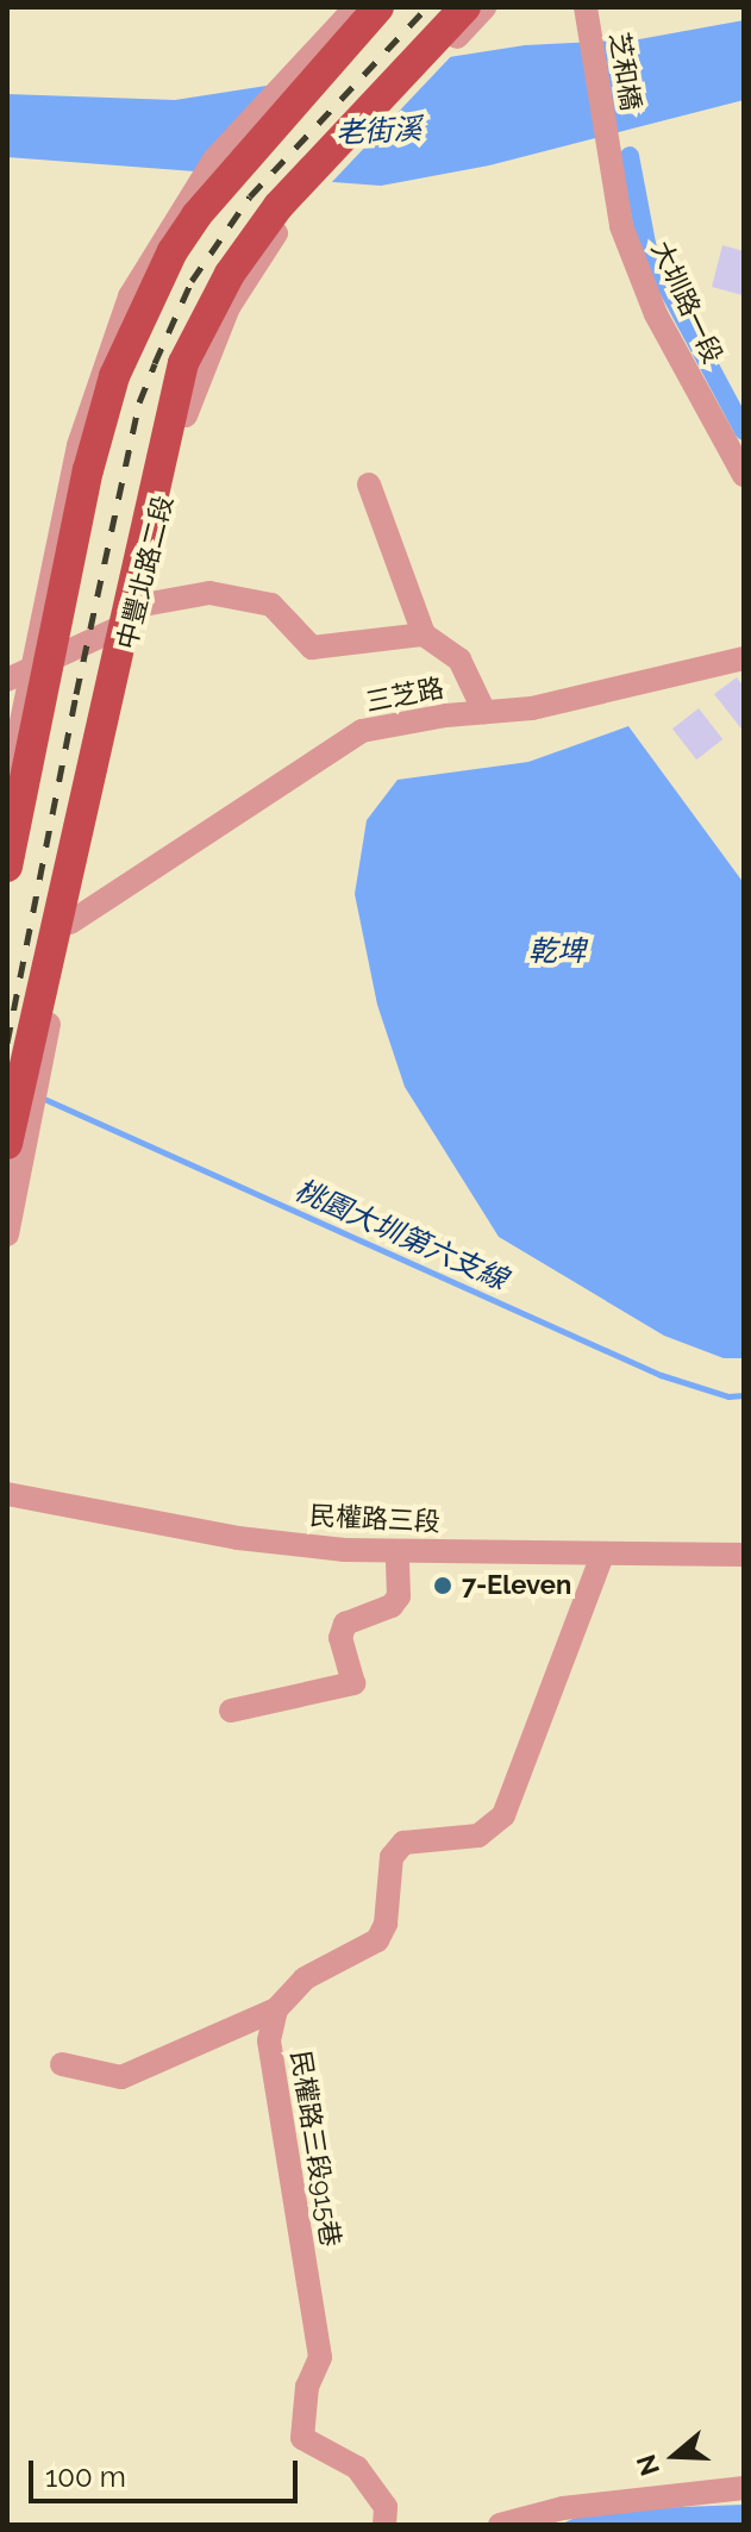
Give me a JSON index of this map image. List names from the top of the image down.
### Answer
{
  "streets": {
    "main road": ["中豐北路二段"],
    "street": [
      "芝和橋",
      "大圳路一段",
      "三芝路",
      "民權路三段",
      "民權路三段915巷"
    ]
  },
  "crossings": [
    ["芝和橋", "大圳路一段"],
    ["中豐北路二段", "三芝路"]
  ],
  "water": ["老街溪", "乾埤", "桃園大圳第六支線"],
  "places": ["7-Eleven"],
  "scale_bar": "100 m",
  "north": "left"
}
